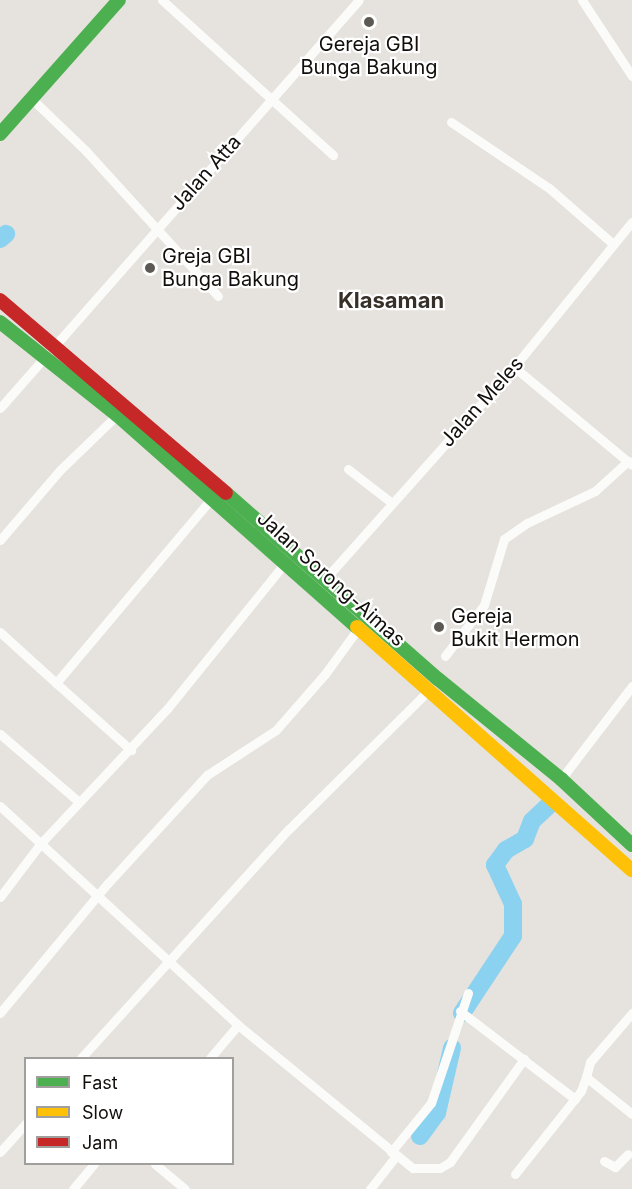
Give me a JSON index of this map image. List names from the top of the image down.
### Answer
{
  "streets": {
    "highway": ["Jalan Sorong-Aimas"],
    "street": ["Jalan Atta", "Jalan Meles"]
  },
  "crossings": [
    ["Jalan Atta", "Jalan Sorong-Aimas"],
    ["Jalan Meles", "Jalan Sorong-Aimas"]
  ],
  "districts": ["Klasaman"],
  "places": ["Gereja GBI Bunga Bakung", "Greja GBI Bunga Bakung", "Gereja Bukit Hermon"],
  "legend": ["Fast", "Slow", "Jam"]
}
